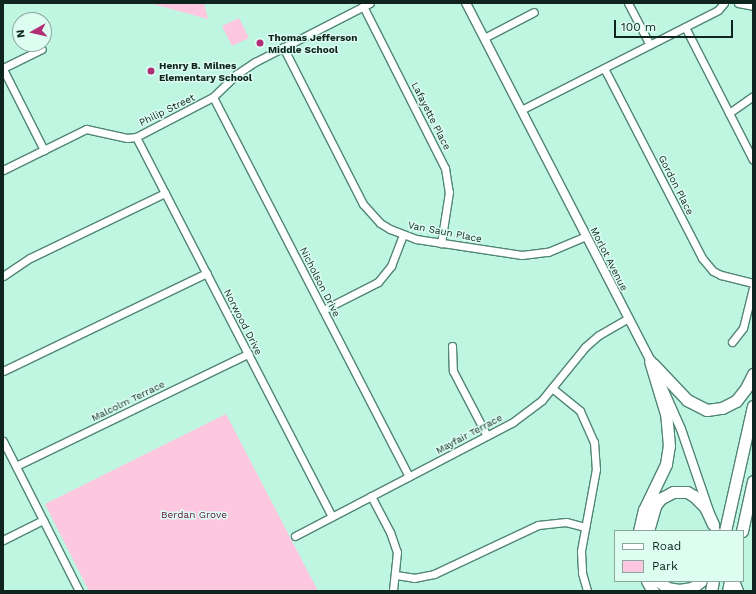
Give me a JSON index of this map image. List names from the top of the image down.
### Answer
{
  "streets": {
    "street": [
      "Philip Street",
      "Lafayette Place",
      "Gordon Place",
      "Van Saun Place",
      "Morlot Avenue",
      "Nicholson Drive",
      "Norwood Drive",
      "Malcolm Terrace",
      "Mayfair Terrace"
    ]
  },
  "crossings": [
    ["Philip Street", "Lafayette Place"],
    ["Philip Street", "Van Saun Place"],
    ["Philip Street", "Nicholson Drive"],
    ["Philip Street", "Norwood Drive"],
    ["Lafayette Place", "Van Saun Place"],
    ["Van Saun Place", "Morlot Avenue"],
    ["Morlot Avenue", "Mayfair Terrace"],
    ["Nicholson Drive", "Mayfair Terrace"],
    ["Norwood Drive", "Malcolm Terrace"],
    ["Norwood Drive", "Mayfair Terrace"]
  ],
  "parks": ["Berdan Grove"],
  "places": ["Thomas Jefferson Middle School", "Henry B. Milnes Elementary School"],
  "legend": ["Road", "Park"],
  "scale_bar": "100 m",
  "north": "left"
}
